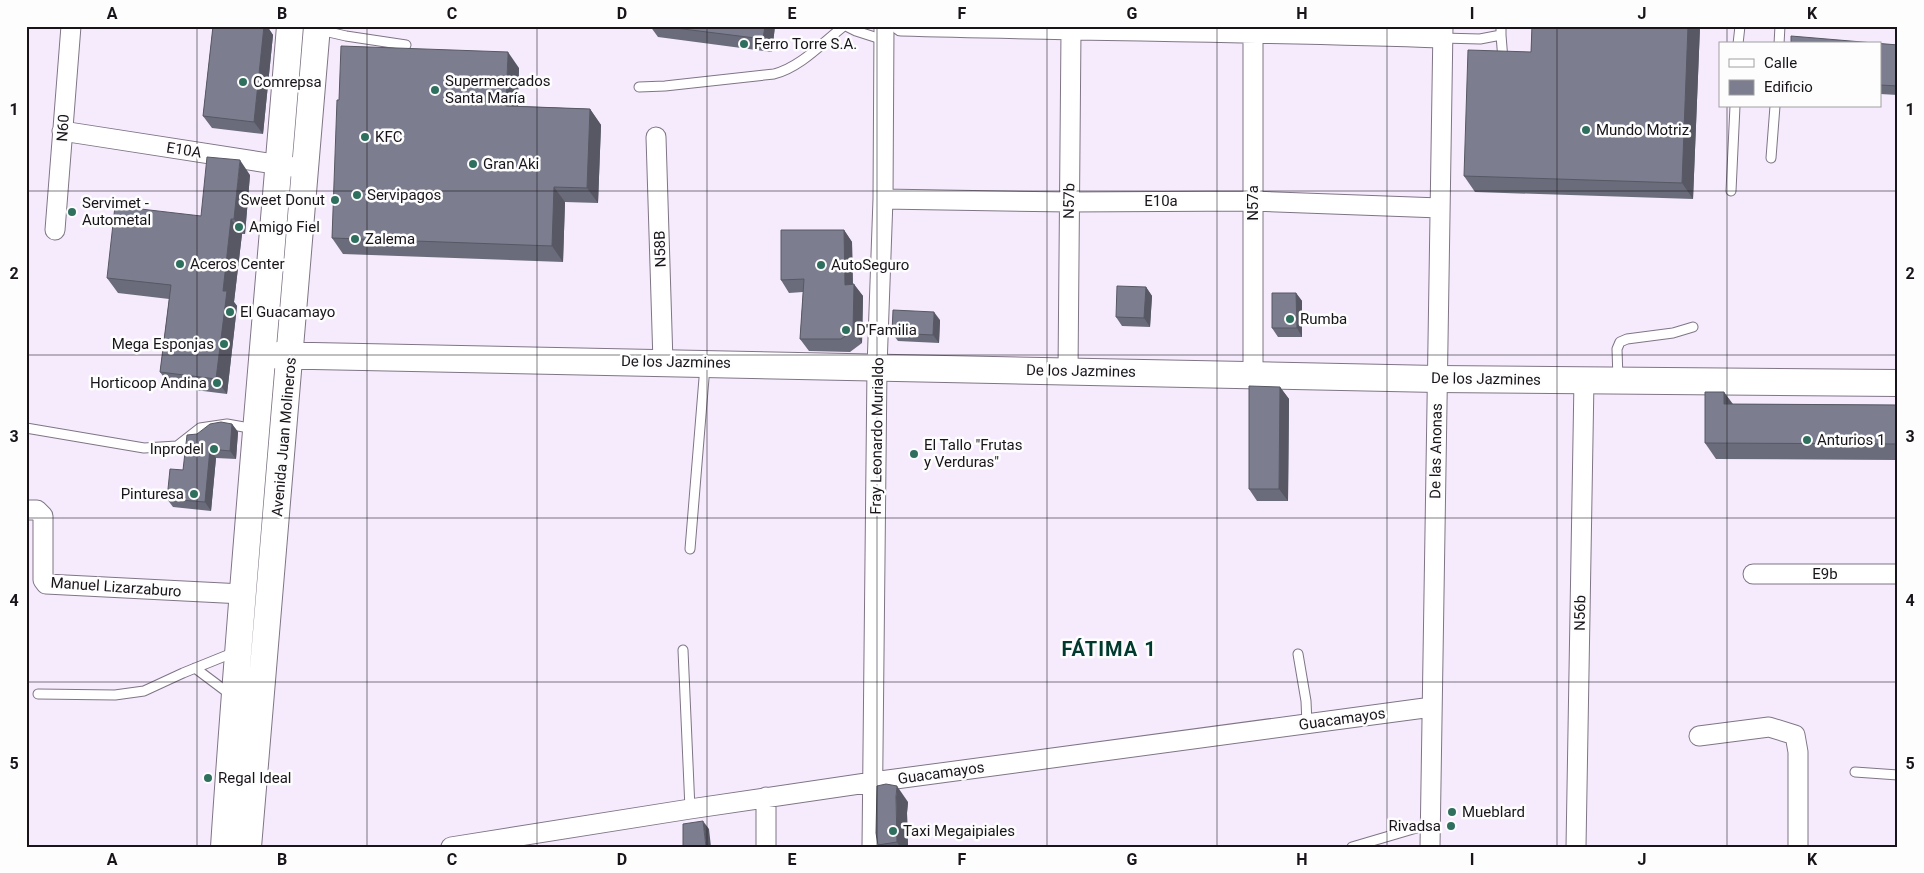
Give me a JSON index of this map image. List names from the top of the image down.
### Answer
{
  "streets": {
    "street": [
      "N60",
      "E10A",
      "N57b",
      "E10a",
      "N57a",
      "N58B",
      "De los Jazmines",
      "Fray Leonardo Murialdo",
      "Avenida Juan Molineros",
      "De las Anonas",
      "E9b",
      "Manuel Lizarzaburo",
      "N56b",
      "Guacamayos"
    ]
  },
  "crossings": [
    ["N60", "E10A"],
    ["E10A", "Avenida Juan Molineros"],
    ["N57b", "E10a"],
    ["N57b", "De los Jazmines"],
    ["E10a", "N57a"],
    ["E10a", "Fray Leonardo Murialdo"],
    ["E10a", "De las Anonas"],
    ["N57a", "De los Jazmines"],
    ["N58B", "De los Jazmines"],
    ["De los Jazmines", "Fray Leonardo Murialdo"],
    ["De los Jazmines", "Avenida Juan Molineros"],
    ["De los Jazmines", "De las Anonas"],
    ["De los Jazmines", "N56b"],
    ["Fray Leonardo Murialdo", "Guacamayos"],
    ["Avenida Juan Molineros", "Manuel Lizarzaburo"],
    ["De las Anonas", "Guacamayos"]
  ],
  "districts": ["FÁTIMA 1"],
  "places": [
    "Ferro Torre S.A.",
    "Comrepsa",
    "Supermercados Santa María",
    "Mundo Motriz",
    "KFC",
    "Gran Aki",
    "Servipagos",
    "Sweet Donut",
    "Servimet - Autometal",
    "Amigo Fiel",
    "Zalema",
    "Aceros Center",
    "AutoSeguro",
    "El Guacamayo",
    "Rumba",
    "D'Familia",
    "Mega Esponjas",
    "Horticoop Andina",
    "Anturios 1",
    "Inprodel",
    "El Tallo \"Frutas y Verduras\"",
    "Pinturesa",
    "Regal Ideal",
    "Mueblard",
    "Rivadsa",
    "Taxi Megaipiales"
  ],
  "legend": ["Calle", "Edificio"],
  "grid": {
    "columns": [
      "A",
      "B",
      "C",
      "D",
      "E",
      "F",
      "G",
      "H",
      "I",
      "J",
      "K"
    ],
    "rows": [
      "1",
      "2",
      "3",
      "4",
      "5"
    ]
  }
}
